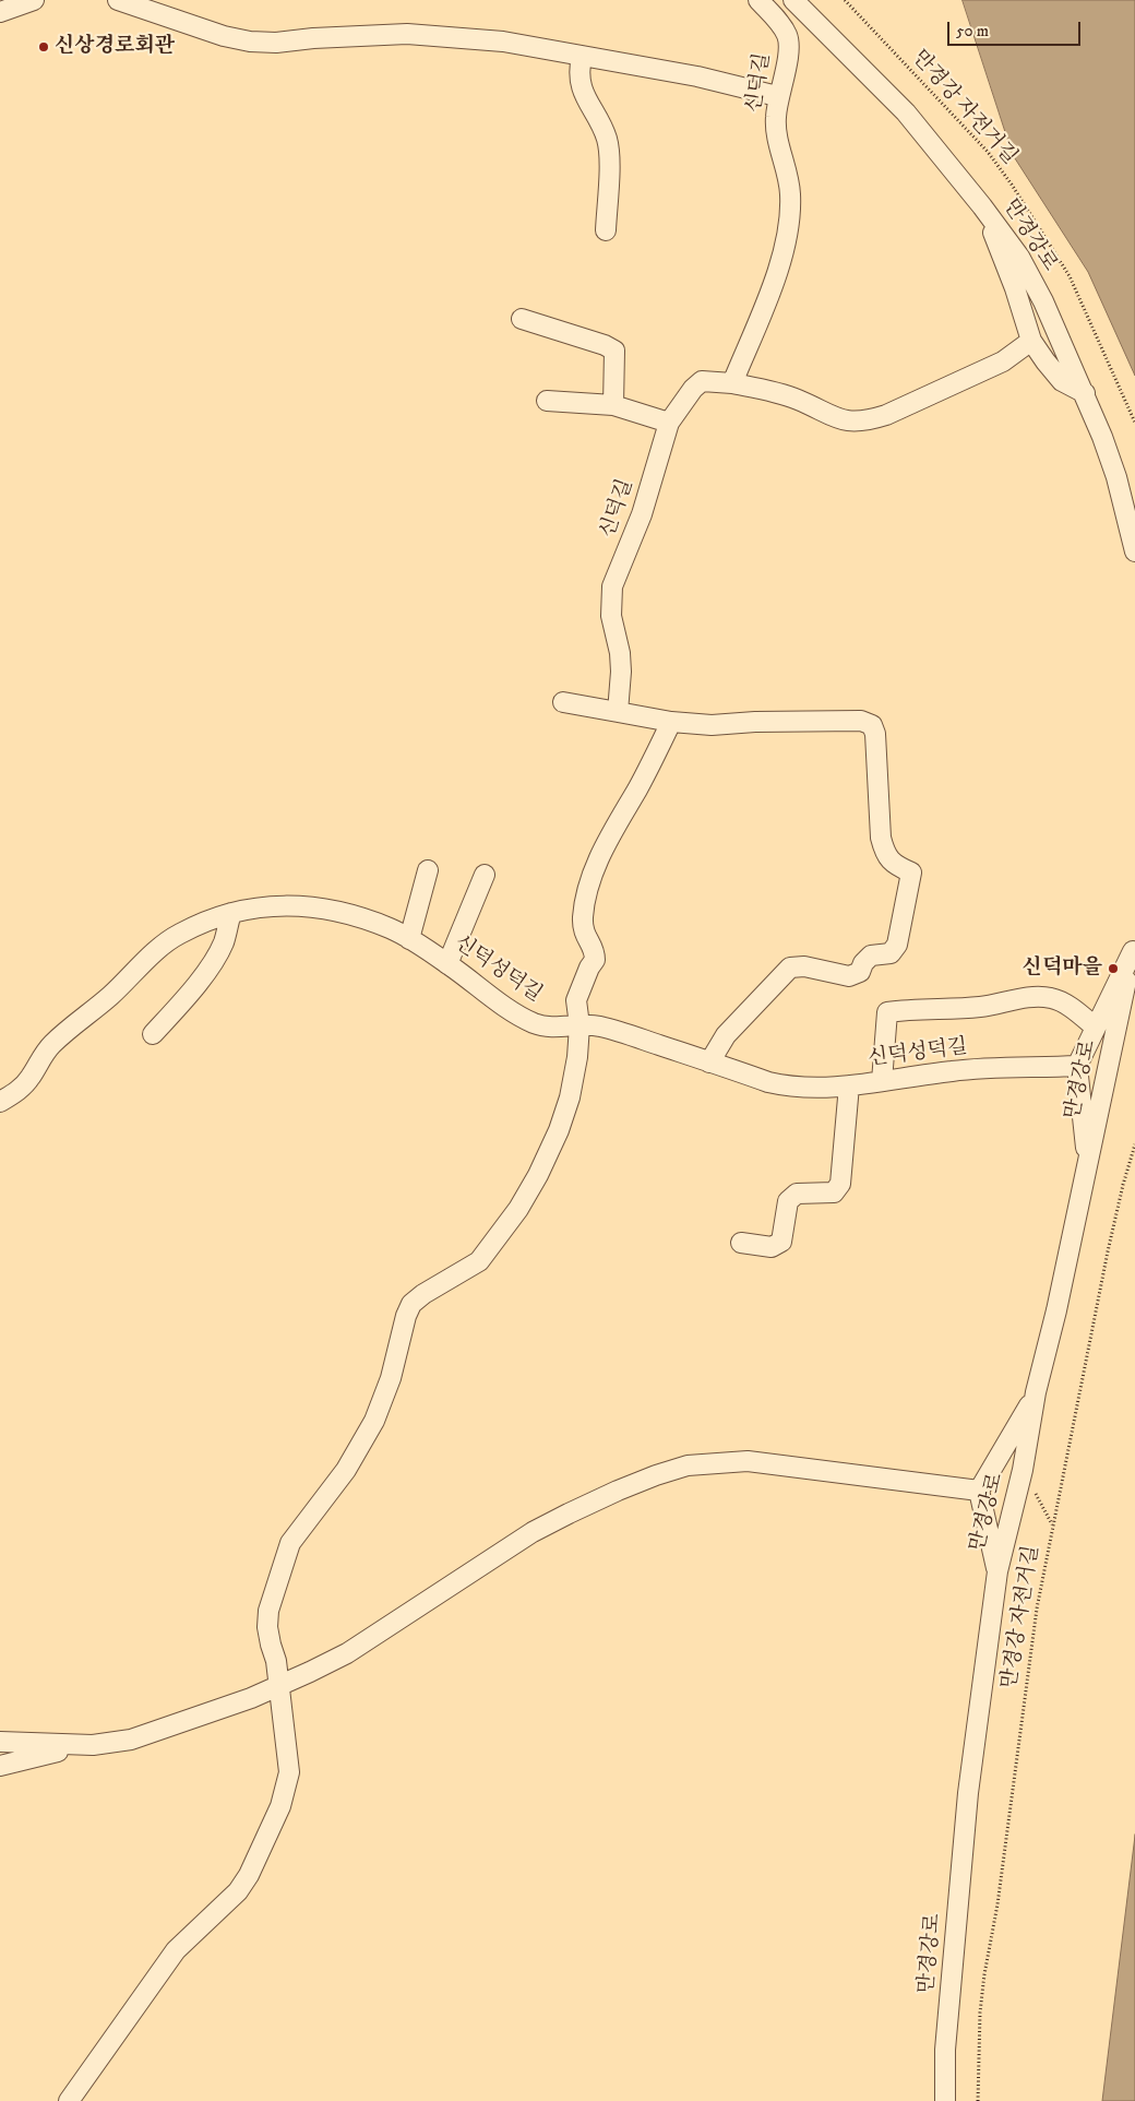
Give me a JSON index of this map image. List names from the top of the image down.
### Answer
{
  "streets": {
    "street": ["신덕길", "만경강로", "신덕성덕길"],
    "path": ["만경강 자전거길"]
  },
  "places": ["신상경로회관", "신덕마을"],
  "scale_bar": "50 m"
}
